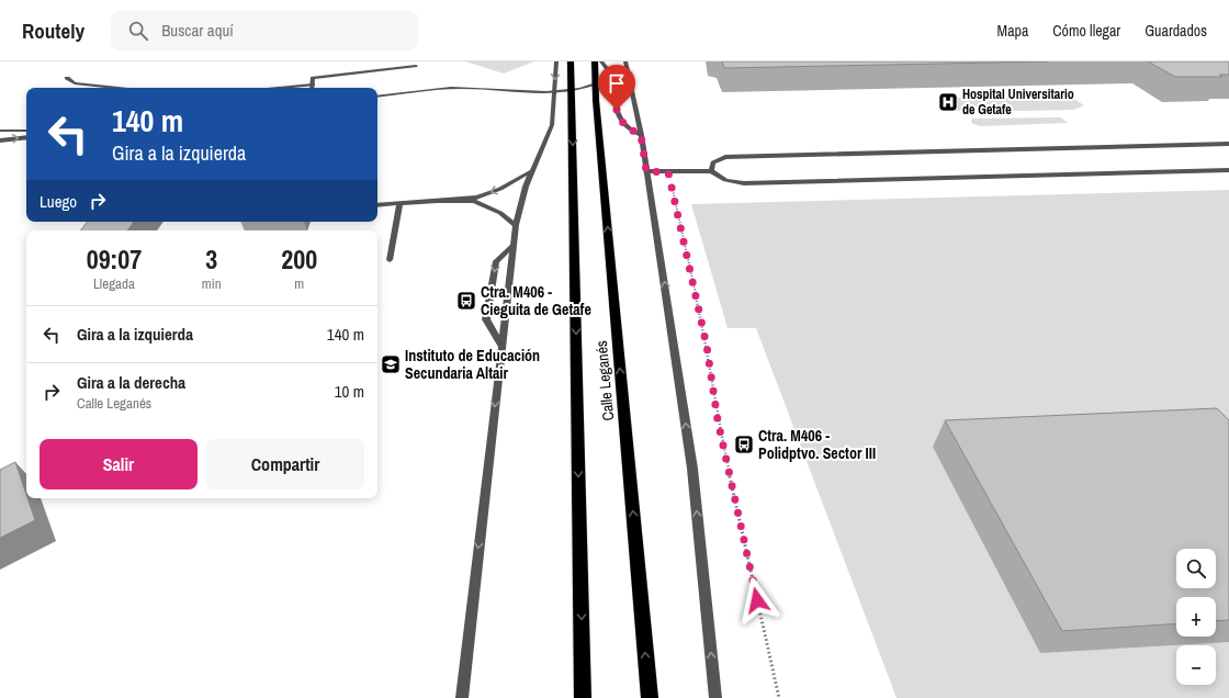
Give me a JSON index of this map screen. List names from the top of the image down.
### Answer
{
  "streets": {
    "highway": ["Calle Leganés"]
  },
  "places": {
    "hospital": ["Hospital Universitario de Getafe"],
    "bus stop": ["Ctra. M406 - Cieguita de Getafe", "Ctra. M406 - Polidptvo. Sector III"],
    "school or university": ["Instituto de Educación Secundaria Altair"]
  },
  "page": {
    "header": "Routely",
    "search": "Buscar aquí",
    "nav": ["Mapa", "Cómo llegar", "Guardados"],
    "turn": ["140 m", "Gira a la izquierda"],
    "then": "Luego",
    "eta": [
      "09:07",
      "Llegada",
      "3",
      "min",
      "200",
      "m"
    ],
    "list": [
      {
        "name": "Gira a la izquierda",
        "value": "140 m"
      },
      {
        "name": "Gira a la derecha",
        "note": "Calle Leganés",
        "value": "10 m"
      }
    ],
    "buttons": ["Salir", "Compartir"],
    "map_buttons": ["+", "−"]
  }
}
